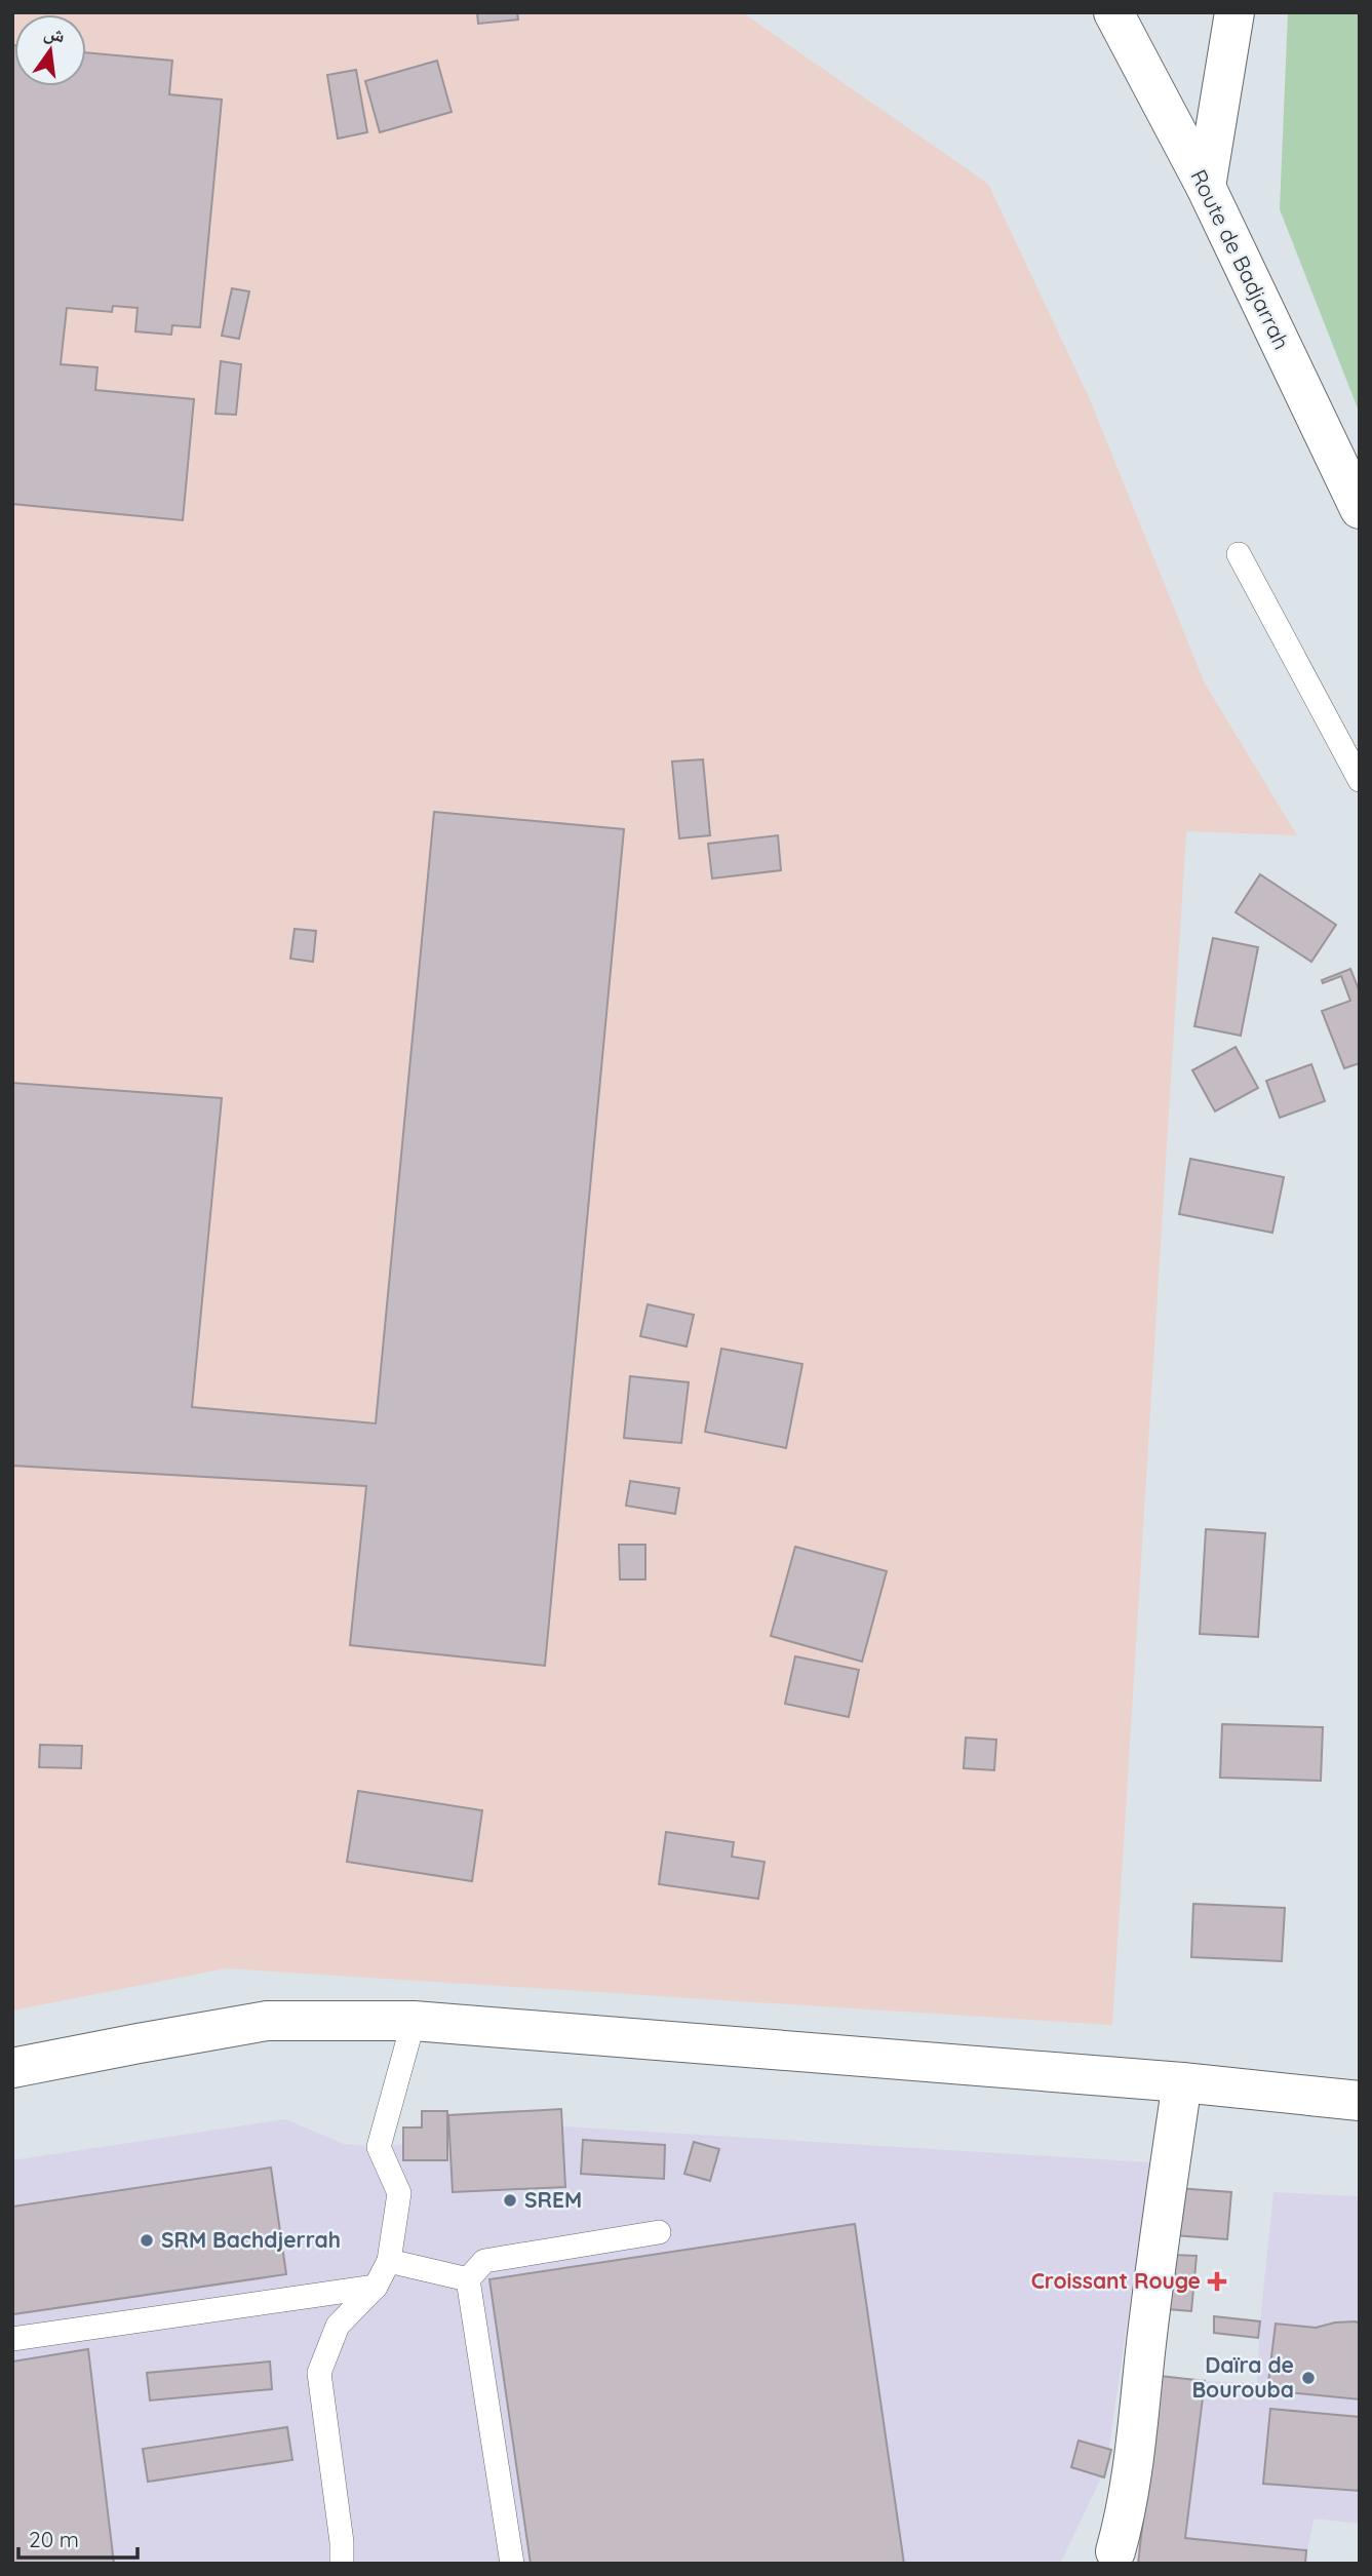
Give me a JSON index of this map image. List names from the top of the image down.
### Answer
{
  "streets": {
    "main road": ["Route de Badjarrah"]
  },
  "places": {
    "other": ["SREM", "SRM Bachdjerrah", "Daïra de Bourouba"],
    "health": ["Croissant Rouge"]
  },
  "scale_bar": "20 m",
  "north": "top"
}
